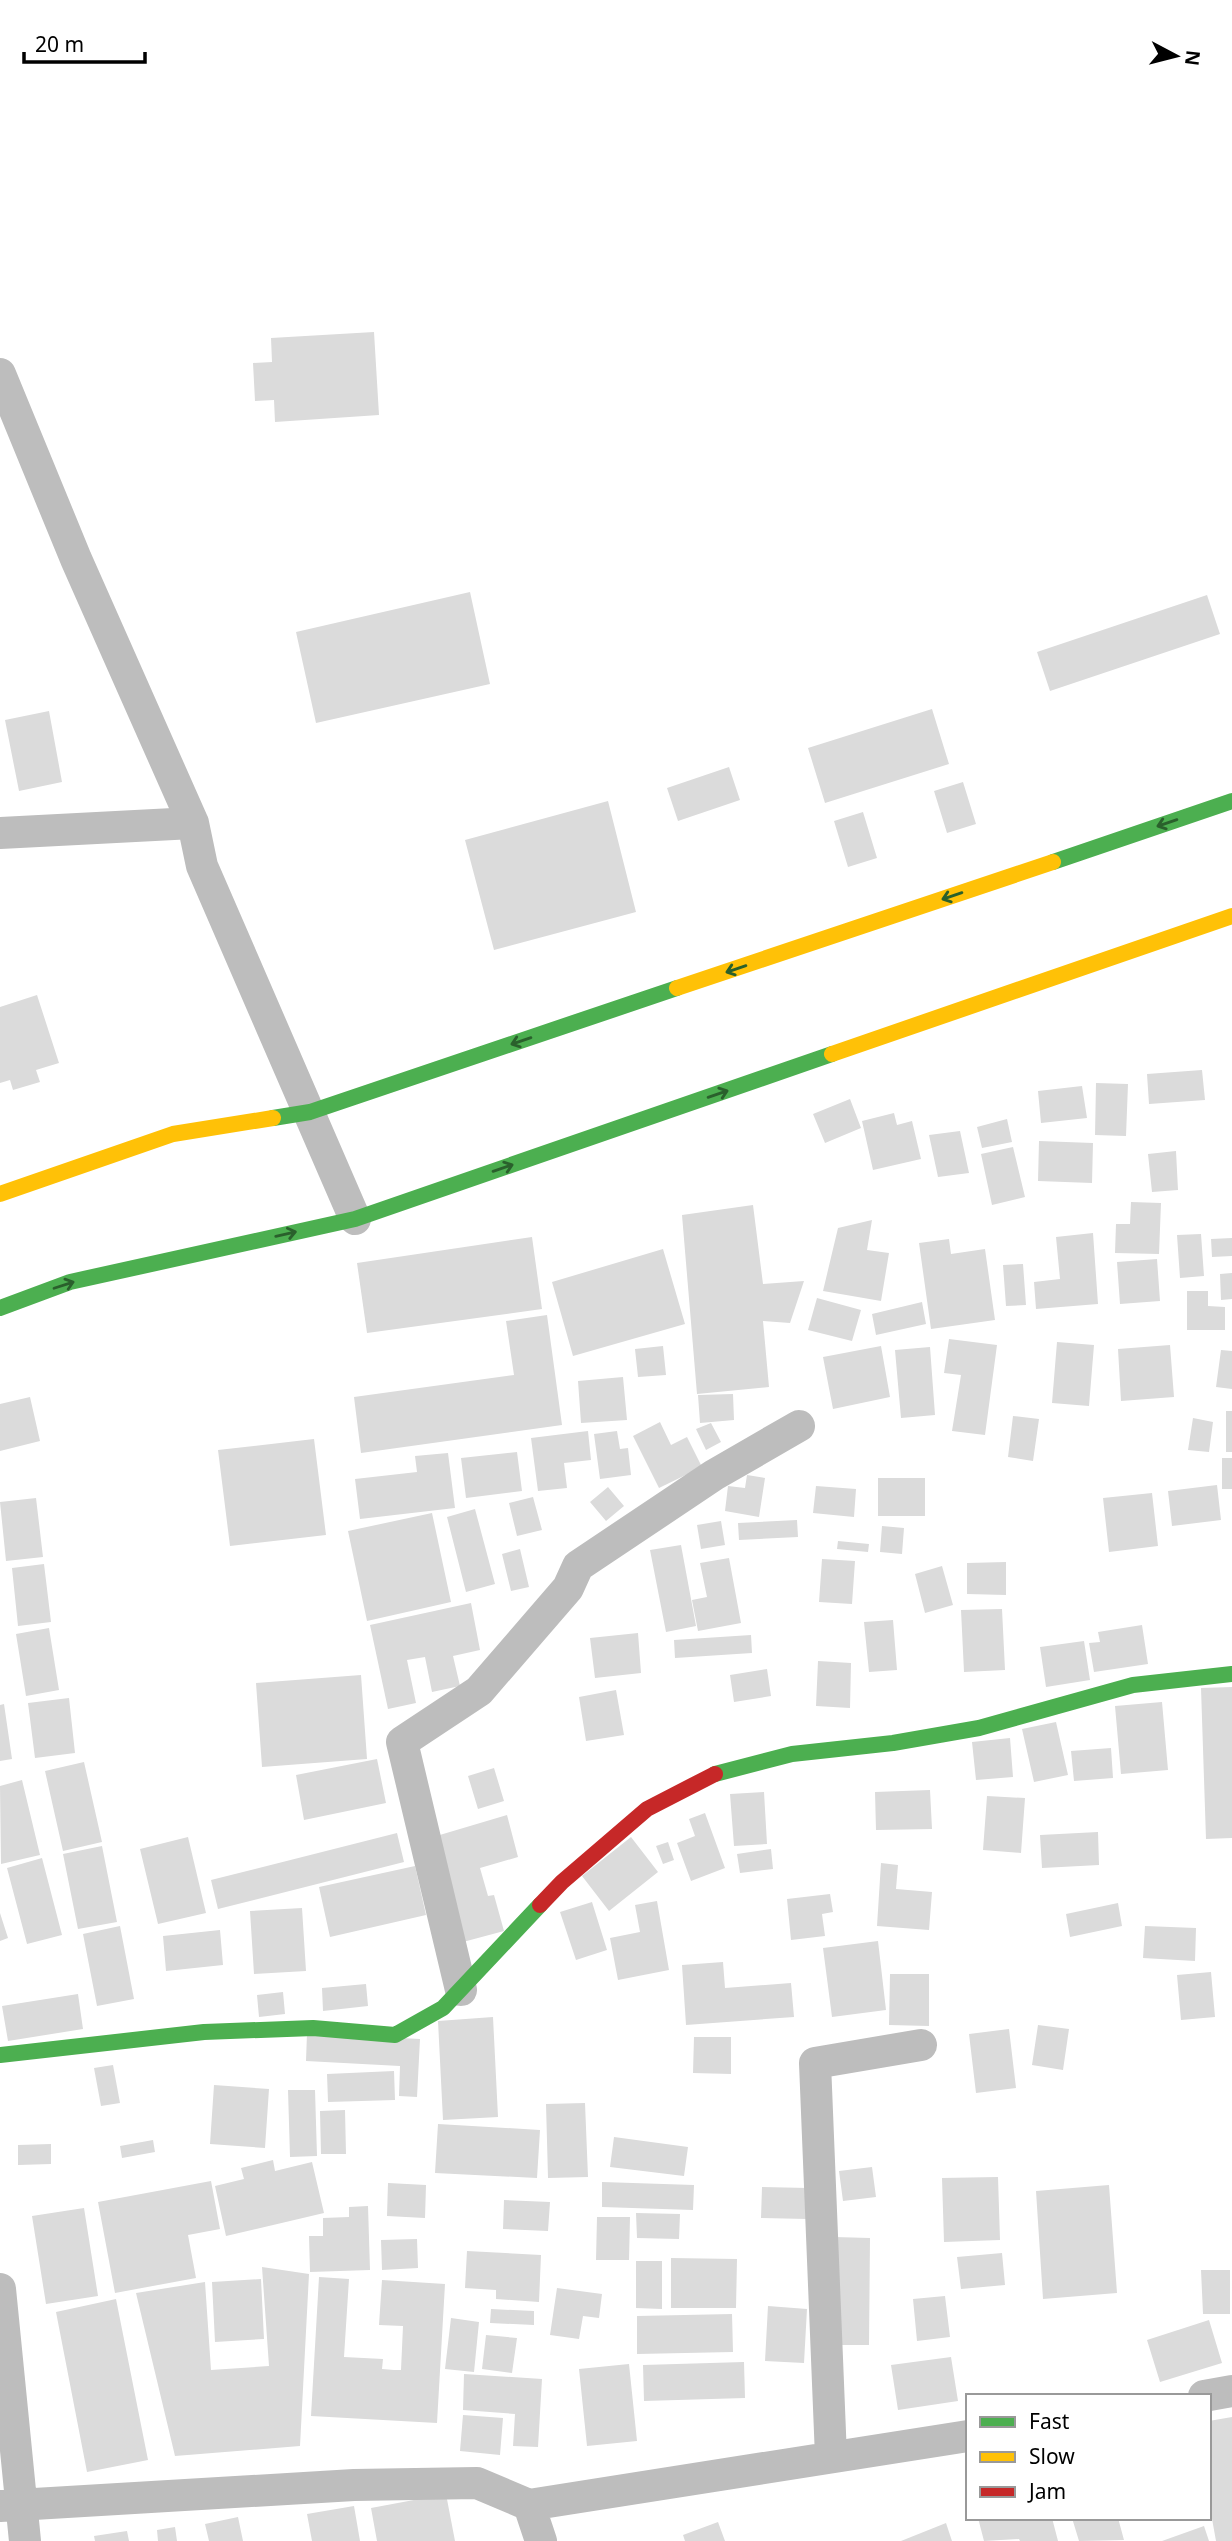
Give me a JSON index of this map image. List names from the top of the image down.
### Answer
{
  "legend": ["Fast", "Slow", "Jam"],
  "scale_bar": "20 m",
  "north": "right"
}
